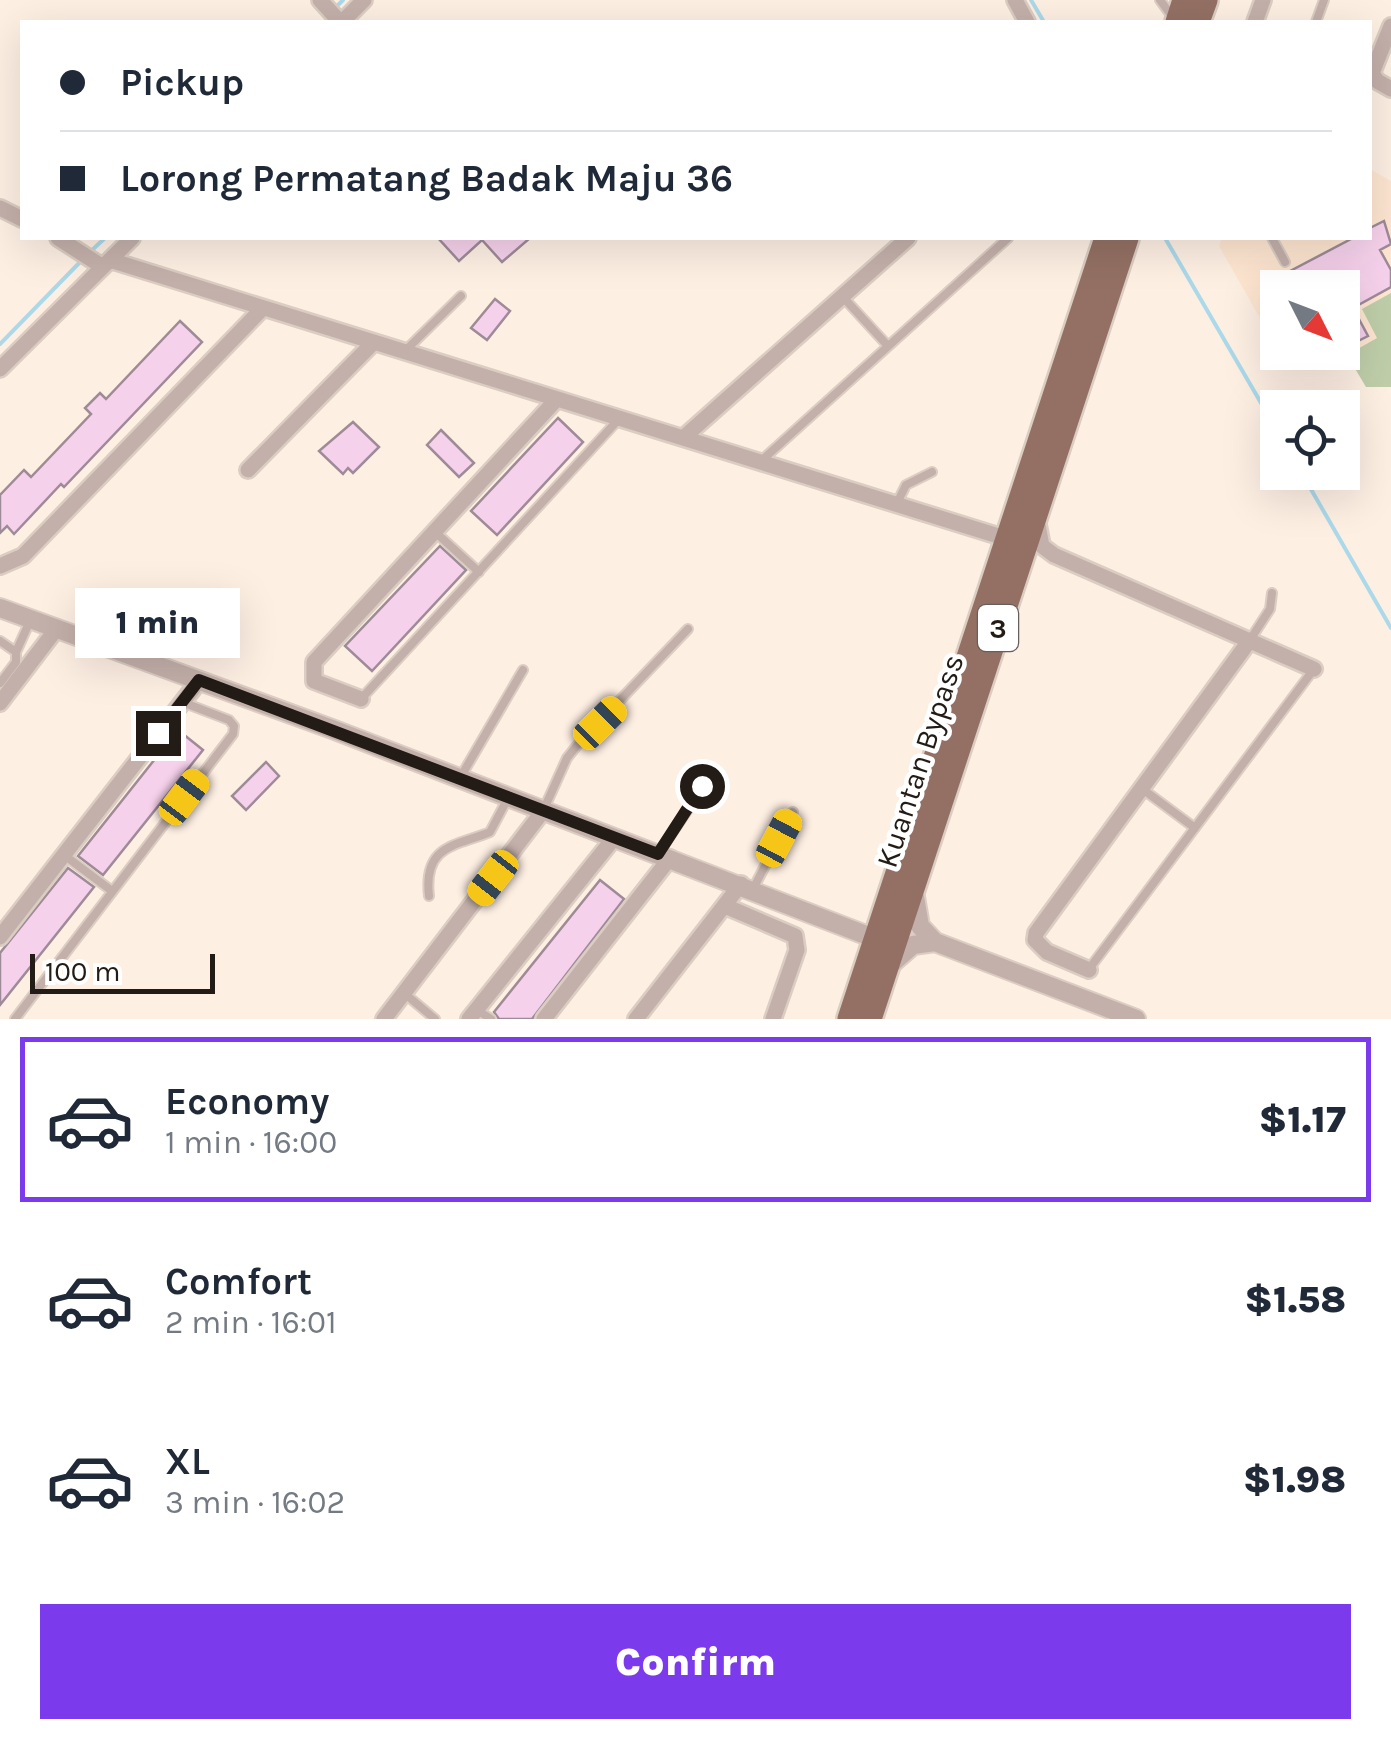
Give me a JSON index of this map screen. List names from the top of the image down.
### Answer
{
  "streets": {
    "highway": ["3", "Kuantan Bypass"]
  },
  "scale_bar": "100 m",
  "north": "bottom right",
  "page": {
    "banner": ["Pickup", "Lorong Permatang Badak Maju 36"],
    "bubble": "1 min",
    "scale": "100 m",
    "list": [
      {
        "name": "Economy",
        "note": "1 min · 16:00",
        "value": "$1.17"
      },
      {
        "name": "Comfort",
        "note": "2 min · 16:01",
        "value": "$1.58"
      },
      {
        "name": "XL",
        "note": "3 min · 16:02",
        "value": "$1.98"
      }
    ],
    "buttons": "Confirm"
  }
}
